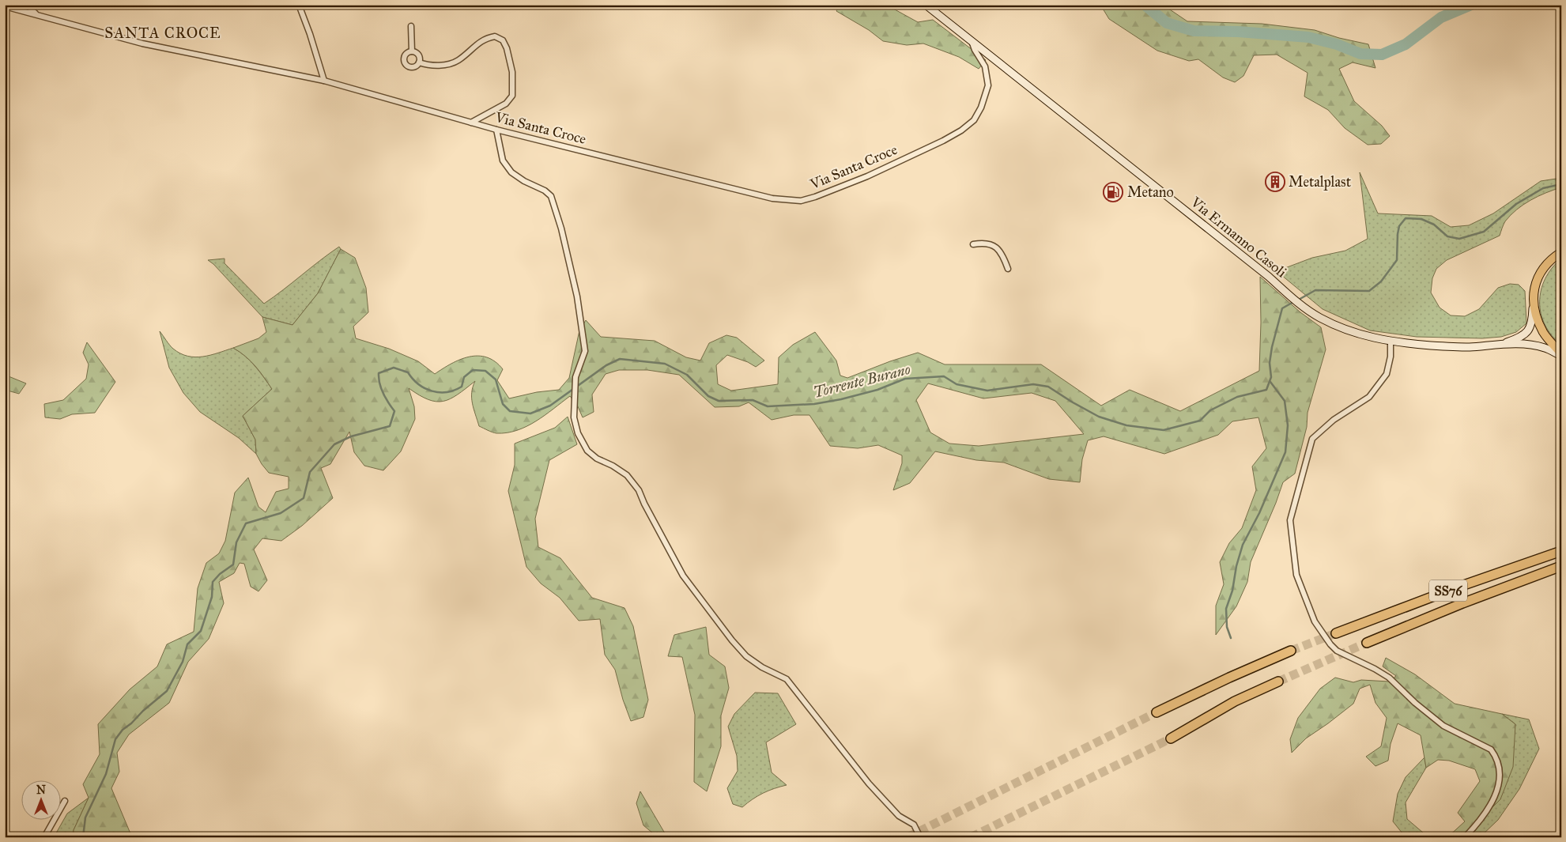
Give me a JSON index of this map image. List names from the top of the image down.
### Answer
{
  "streets": {
    "highway": ["SS76"],
    "main road": ["Via Ermanno Casoli"],
    "street": ["Via Santa Croce"]
  },
  "crossings": [
    ["Via Santa Croce", "Via Ermanno Casoli"]
  ],
  "districts": ["SANTA CROCE"],
  "water": ["Torrente Burano"],
  "places": {
    "building": ["Metalplast"],
    "fuel station": ["Metano"]
  },
  "north": "top"
}
